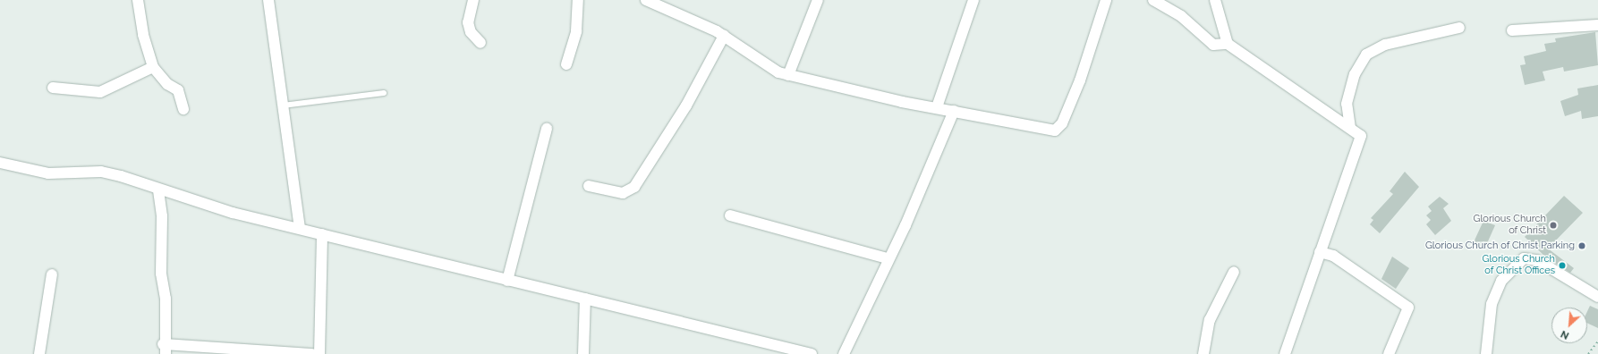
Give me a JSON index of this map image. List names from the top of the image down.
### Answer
{
  "places": ["Glorious Church of Christ", "Glorious Church of Christ Parking", "Glorious Church of Christ Offices"],
  "north": "bottom left"
}
